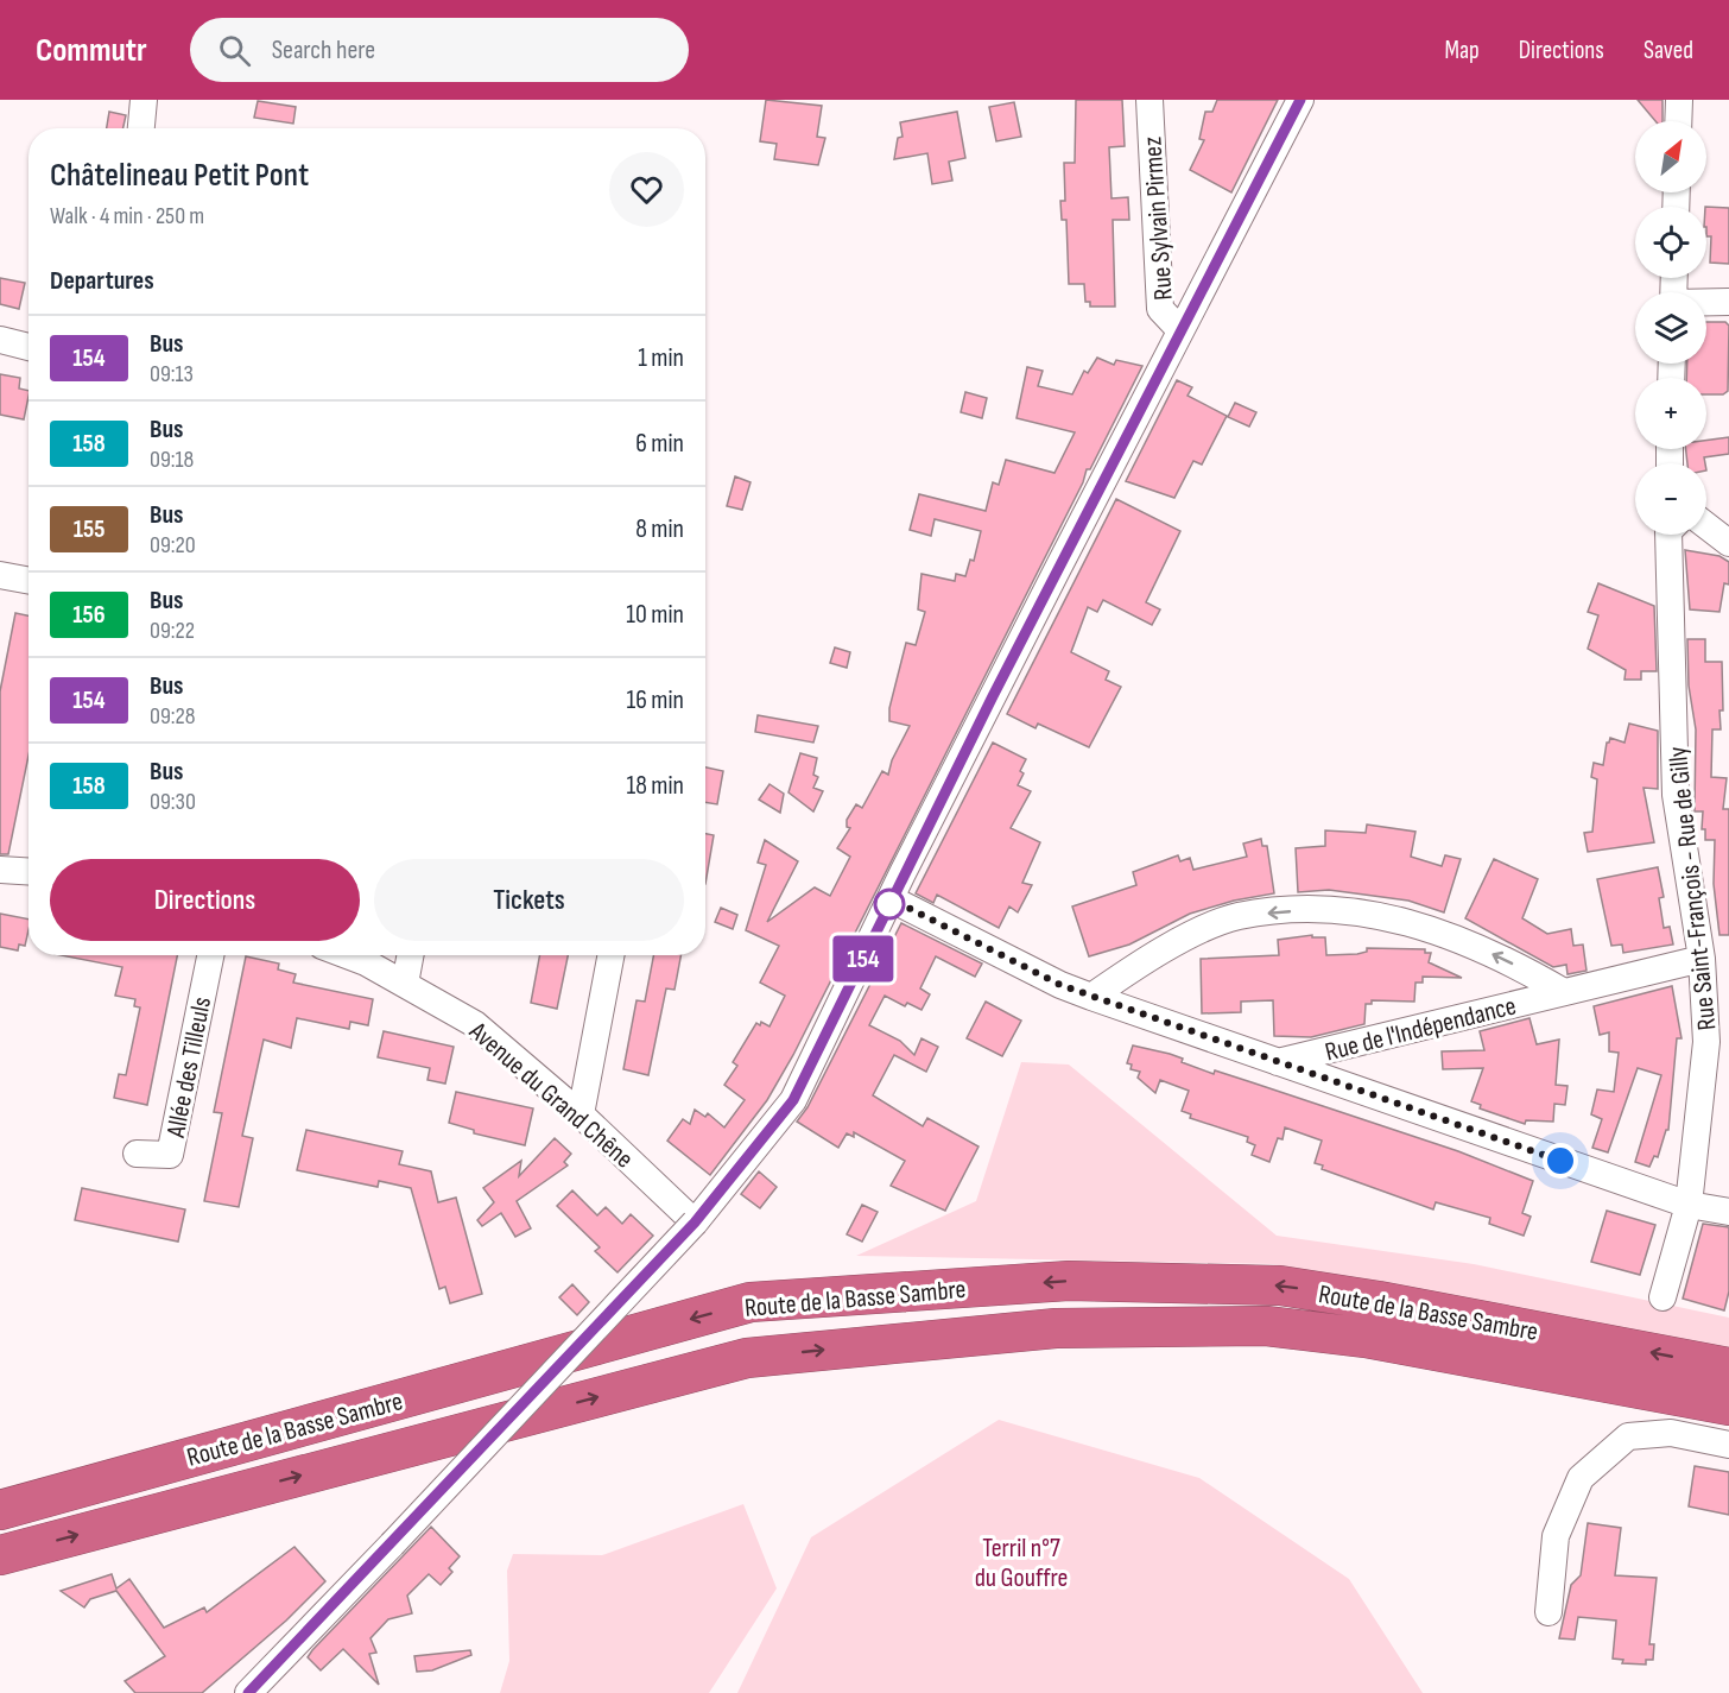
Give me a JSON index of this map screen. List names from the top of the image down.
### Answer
{
  "streets": {
    "highway": ["Route de la Basse Sambre"],
    "street": [
      "Rue Sylvain Pirmez",
      "Rue Saint-François - Rue de Gilly",
      "Rue de l'Indépendance",
      "Allée des Tilleuls",
      "Avenue du Grand Chêne"
    ]
  },
  "crossings": [
    ["Rue Saint-François - Rue de Gilly", "Rue de l'Indépendance"]
  ],
  "parks": ["Terril n°7 du Gouffre"],
  "lines": ["bus line 154"],
  "north": "top right",
  "page": {
    "header": "Commutr",
    "search": "Search here",
    "nav": ["Map", "Directions", "Saved"],
    "on_map": "154",
    "map_buttons": ["+", "−"],
    "heading": [
      ["Châtelineau Petit Pont", "Walk · 4 min · 250 m"],
      "Departures"
    ],
    "list": [
      {
        "mark": "154",
        "name": "Bus",
        "note": "09:13",
        "value": "1 min"
      },
      {
        "mark": "158",
        "name": "Bus",
        "note": "09:18",
        "value": "6 min"
      },
      {
        "mark": "155",
        "name": "Bus",
        "note": "09:20",
        "value": "8 min"
      },
      {
        "mark": "156",
        "name": "Bus",
        "note": "09:22",
        "value": "10 min"
      },
      {
        "mark": "154",
        "name": "Bus",
        "note": "09:28",
        "value": "16 min"
      },
      {
        "mark": "158",
        "name": "Bus",
        "note": "09:30",
        "value": "18 min"
      }
    ],
    "buttons": ["Directions", "Tickets"]
  }
}
